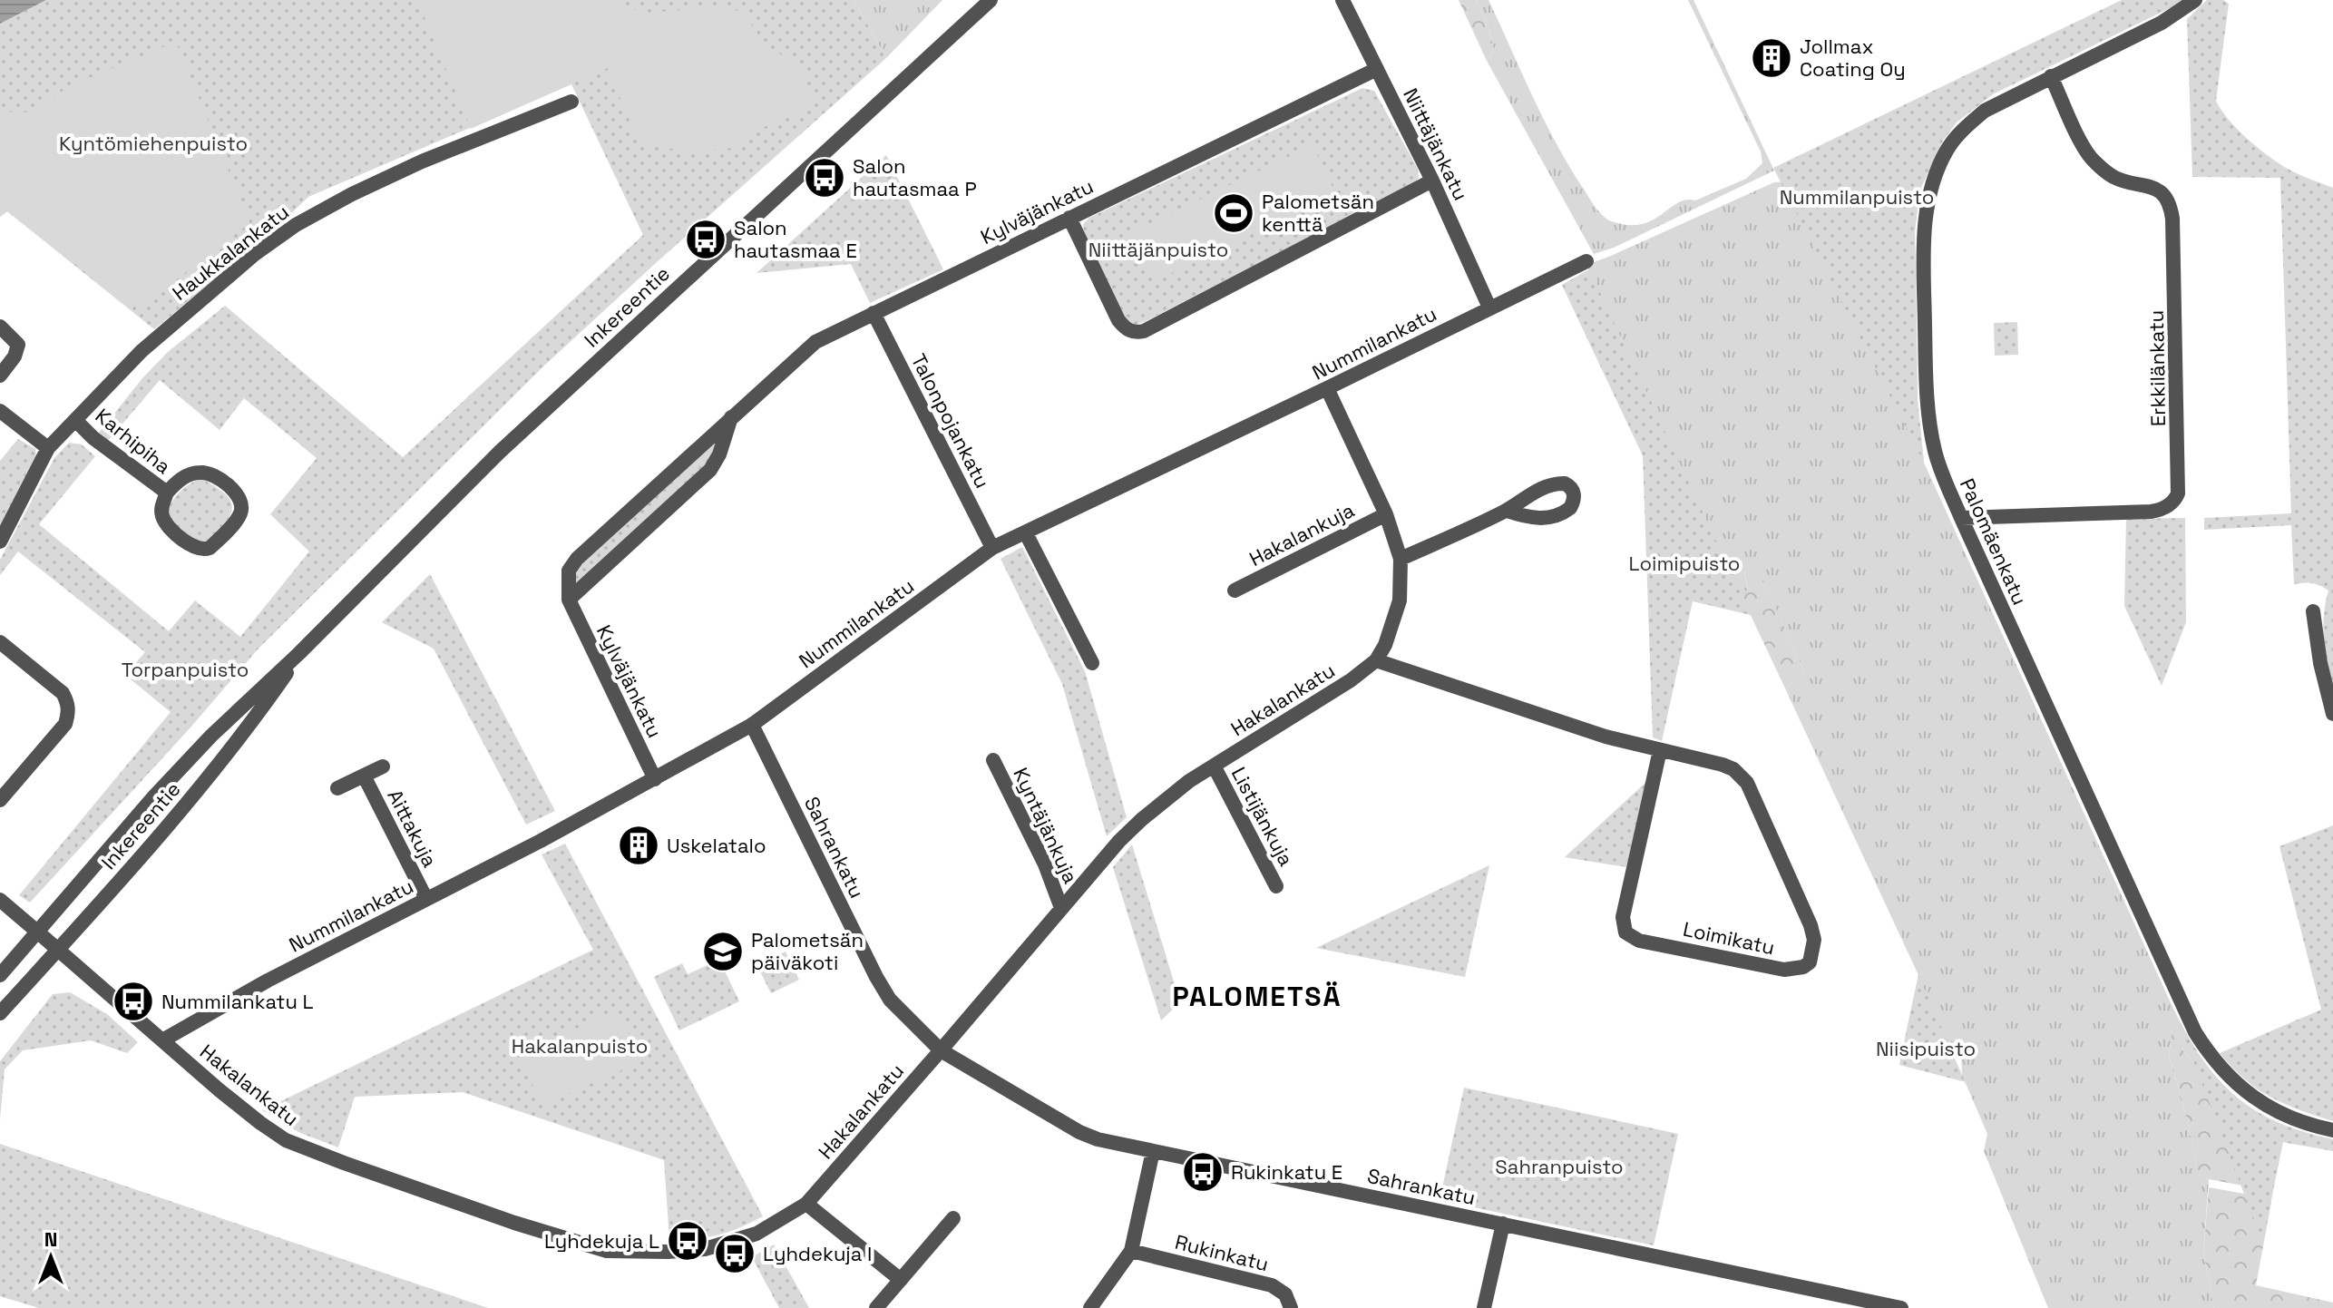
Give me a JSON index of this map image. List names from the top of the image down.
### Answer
{
  "streets": {
    "street": [
      "Niittäjänkatu",
      "Kylväjänkatu",
      "Haukkalankatu",
      "Inkereentie",
      "Nummilankatu",
      "Erkkilänkatu",
      "Talonpojankatu",
      "Karhipiha",
      "Hakalankuja",
      "Palomäenkatu",
      "Hakalankatu",
      "Listijänkuja",
      "Kyntäjänkuja",
      "Aittakuja",
      "Sahrankatu",
      "Loimikatu",
      "Rukinkatu"
    ]
  },
  "crossings": [
    ["Niittäjänkatu", "Kylväjänkatu"],
    ["Niittäjänkatu", "Nummilankatu"],
    ["Kylväjänkatu", "Nummilankatu"],
    ["Kylväjänkatu", "Talonpojankatu"],
    ["Haukkalankatu", "Karhipiha"],
    ["Inkereentie", "Hakalankatu"],
    ["Nummilankatu", "Talonpojankatu"],
    ["Nummilankatu", "Hakalankatu"],
    ["Nummilankatu", "Aittakuja"],
    ["Nummilankatu", "Sahrankatu"],
    ["Erkkilänkatu", "Palomäenkatu"],
    ["Hakalankuja", "Hakalankatu"],
    ["Hakalankatu", "Listijänkuja"],
    ["Hakalankatu", "Kyntäjänkuja"],
    ["Hakalankatu", "Sahrankatu"],
    ["Hakalankatu", "Loimikatu"]
  ],
  "districts": ["PALOMETSÄ"],
  "parks": [
    "Kyntömiehenpuisto",
    "Nummilanpuisto",
    "Niittäjänpuisto",
    "Loimipuisto",
    "Torpanpuisto",
    "Hakalanpuisto",
    "Niisipuisto",
    "Sahranpuisto"
  ],
  "places": {
    "building": ["Jollmax Coating Oy", "Uskelatalo"],
    "bus stop": [
      "Salon hautasmaa P",
      "Salon hautasmaa E",
      "Nummilankatu L",
      "Rukinkatu E",
      "Lyhdekuja L",
      "Lyhdekuja I"
    ],
    "sports": ["Palometsän kenttä"],
    "school or university": ["Palometsän päiväkoti"]
  },
  "north": "top"
}
